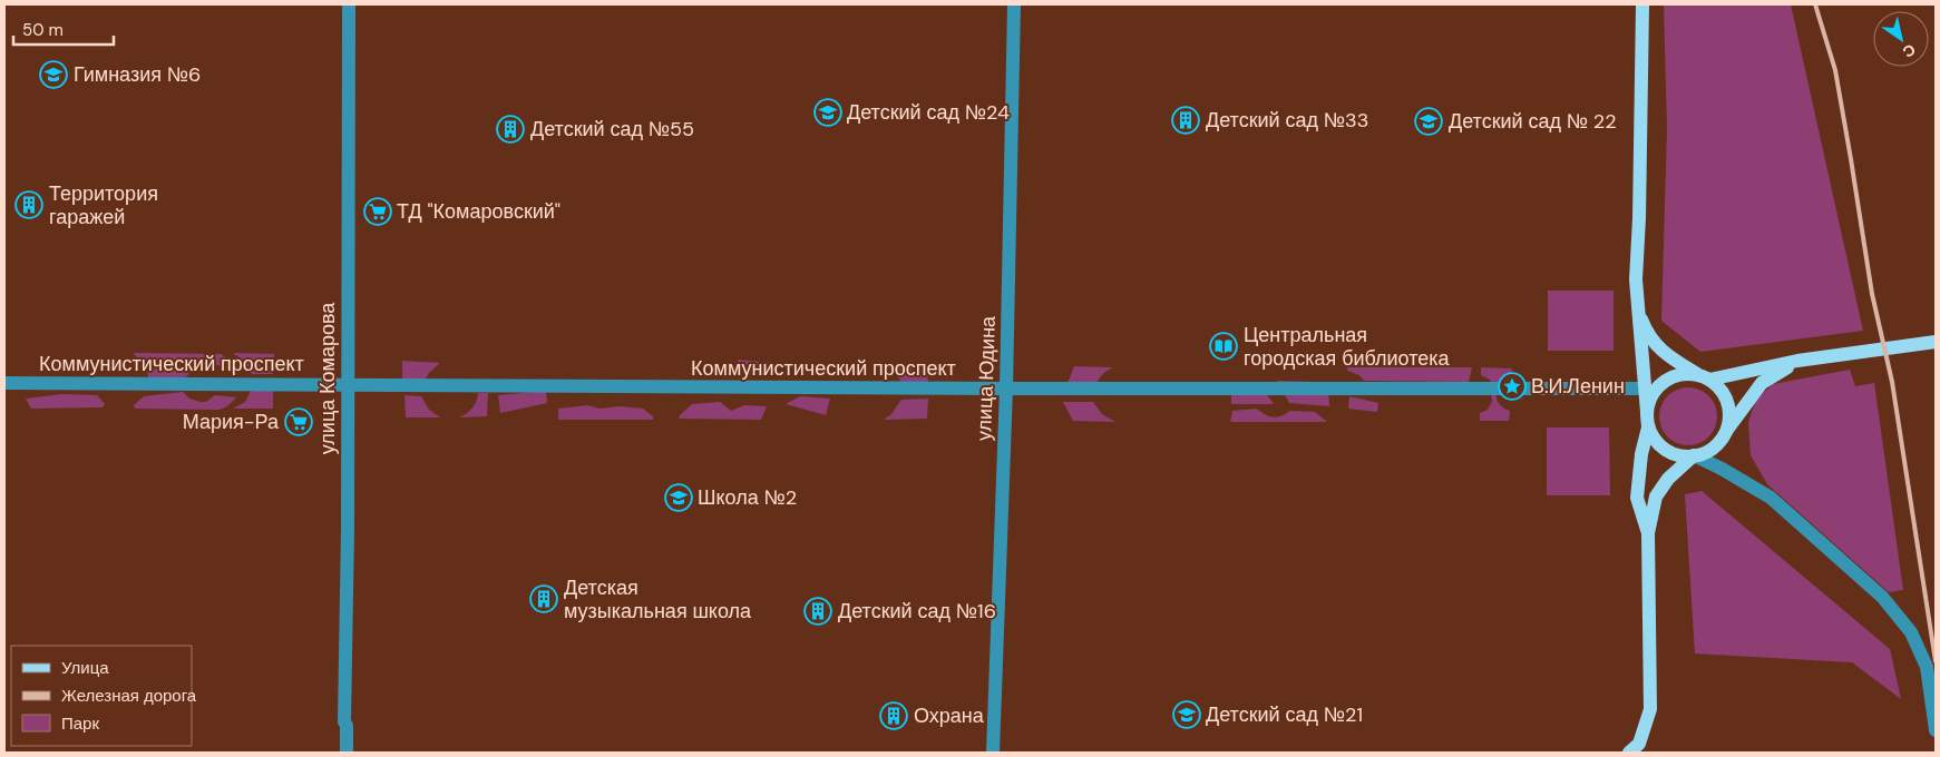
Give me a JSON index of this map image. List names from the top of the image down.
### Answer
{
  "streets": {
    "street": ["Коммунистический проспект", "улица Комарова", "улица Юдина"]
  },
  "crossings": [
    ["Коммунистический проспект", "улица Комарова"],
    ["Коммунистический проспект", "улица Юдина"]
  ],
  "places": {
    "school or university": [
      "Гимназия №6",
      "Детский сад №24",
      "Детский сад № 22",
      "Школа №2",
      "Детский сад №21"
    ],
    "building": [
      "Детский сад №33",
      "Детский сад №55",
      "Территория гаражей",
      "Детская музыкальная школа",
      "Детский сад №16",
      "Охрана"
    ],
    "supermarket": ["ТД \"Комаровский\"", "Мария-Ра"],
    "library": ["Центральная городская библиотека"],
    "place": ["В.И.Ленин"]
  },
  "legend": ["Улица", "Железная дорога", "Парк"],
  "scale_bar": "50 m",
  "north": "bottom right"
}
